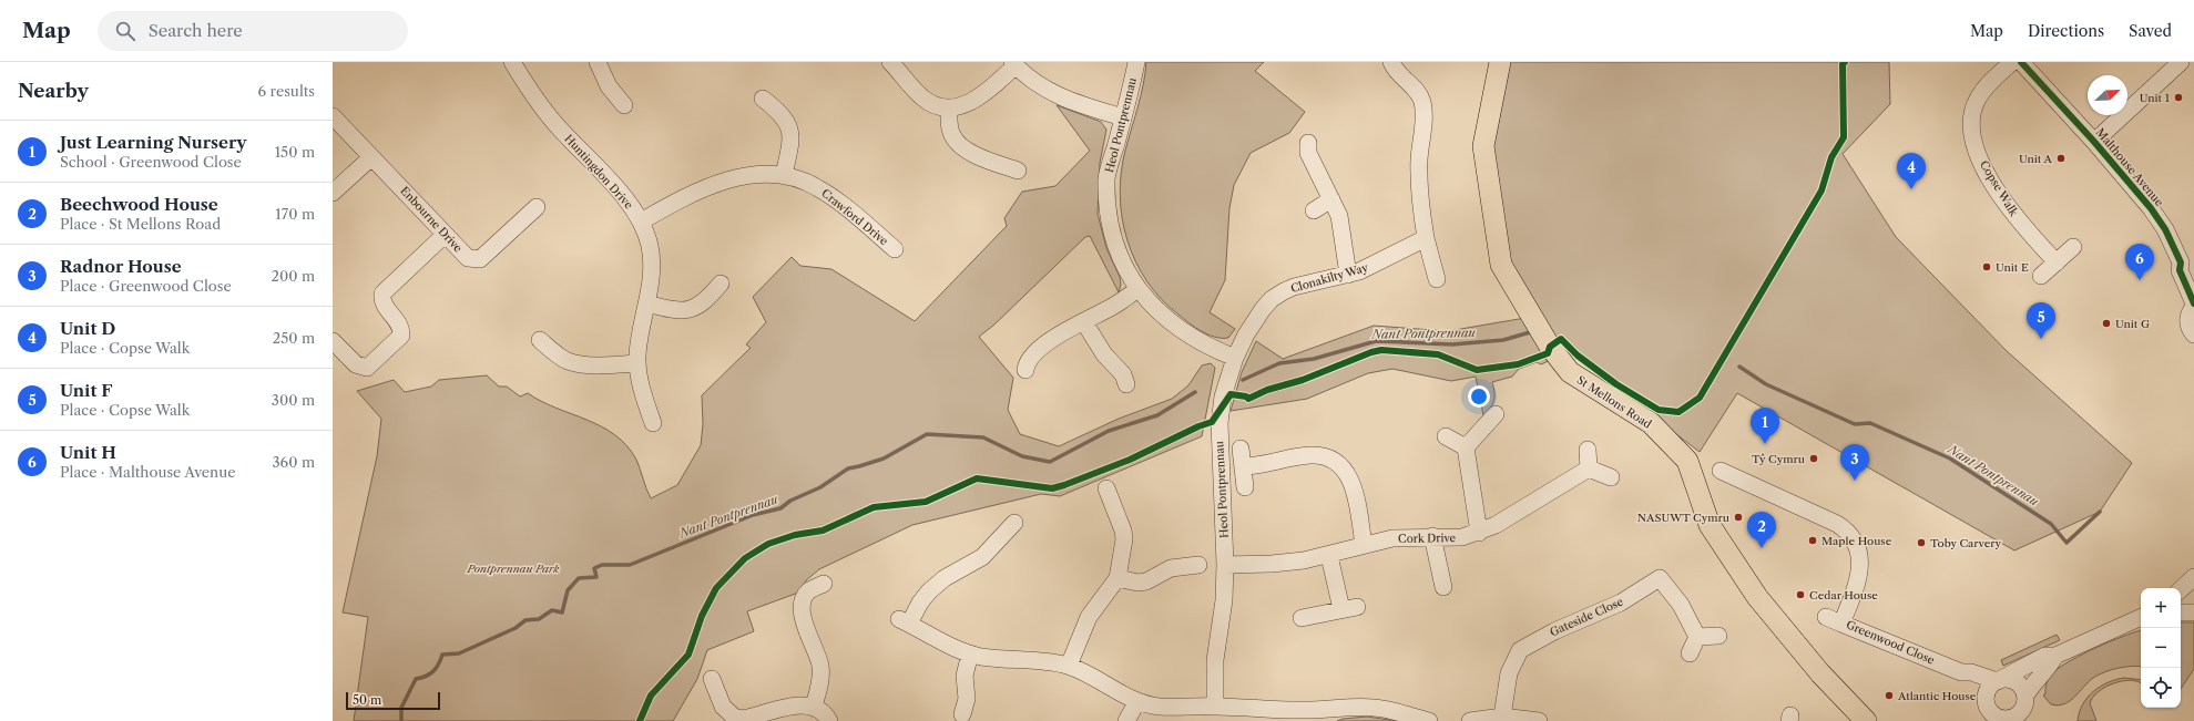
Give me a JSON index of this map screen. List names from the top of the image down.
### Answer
{
  "streets": {
    "main road": ["St Mellons Road"],
    "street": [
      "Heol Pontprennau",
      "Malthouse Avenue",
      "Huntingdon Drive",
      "Copse Walk",
      "Crawford Drive",
      "Enbourne Drive",
      "Clonakilty Way",
      "Cork Drive",
      "Gateside Close",
      "Greenwood Close"
    ]
  },
  "crossings": [
    ["Heol Pontprennau", "Clonakilty Way"],
    ["Heol Pontprennau", "Cork Drive"],
    ["Huntingdon Drive", "Crawford Drive"]
  ],
  "water": ["Nant Pontprennau"],
  "parks": ["Pontprennau Park"],
  "places": [
    "Unit 1",
    "Unit A",
    "Unit E",
    "Unit G",
    "Tŷ Cymru",
    "NASUWT Cymru",
    "Maple House",
    "Toby Carvery",
    "Cedar House",
    "Atlantic House"
  ],
  "scale_bar": "50 m",
  "north": "top right",
  "page": {
    "header": "Map",
    "search": "Search here",
    "nav": ["Map", "Directions", "Saved"],
    "heading": ["Nearby", "6 results"],
    "list": [
      {
        "mark": "1",
        "name": "Just Learning Nursery",
        "note": "School · Greenwood Close",
        "value": "150 m"
      },
      {
        "mark": "2",
        "name": "Beechwood House",
        "note": "Place · St Mellons Road",
        "value": "170 m"
      },
      {
        "mark": "3",
        "name": "Radnor House",
        "note": "Place · Greenwood Close",
        "value": "200 m"
      },
      {
        "mark": "4",
        "name": "Unit D",
        "note": "Place · Copse Walk",
        "value": "250 m"
      },
      {
        "mark": "5",
        "name": "Unit F",
        "note": "Place · Copse Walk",
        "value": "300 m"
      },
      {
        "mark": "6",
        "name": "Unit H",
        "note": "Place · Malthouse Avenue",
        "value": "360 m"
      }
    ],
    "pins": [
      "4",
      "6",
      "5",
      "1",
      "3",
      "2"
    ],
    "map_buttons": ["+", "−"],
    "scale": "50 m"
  }
}
